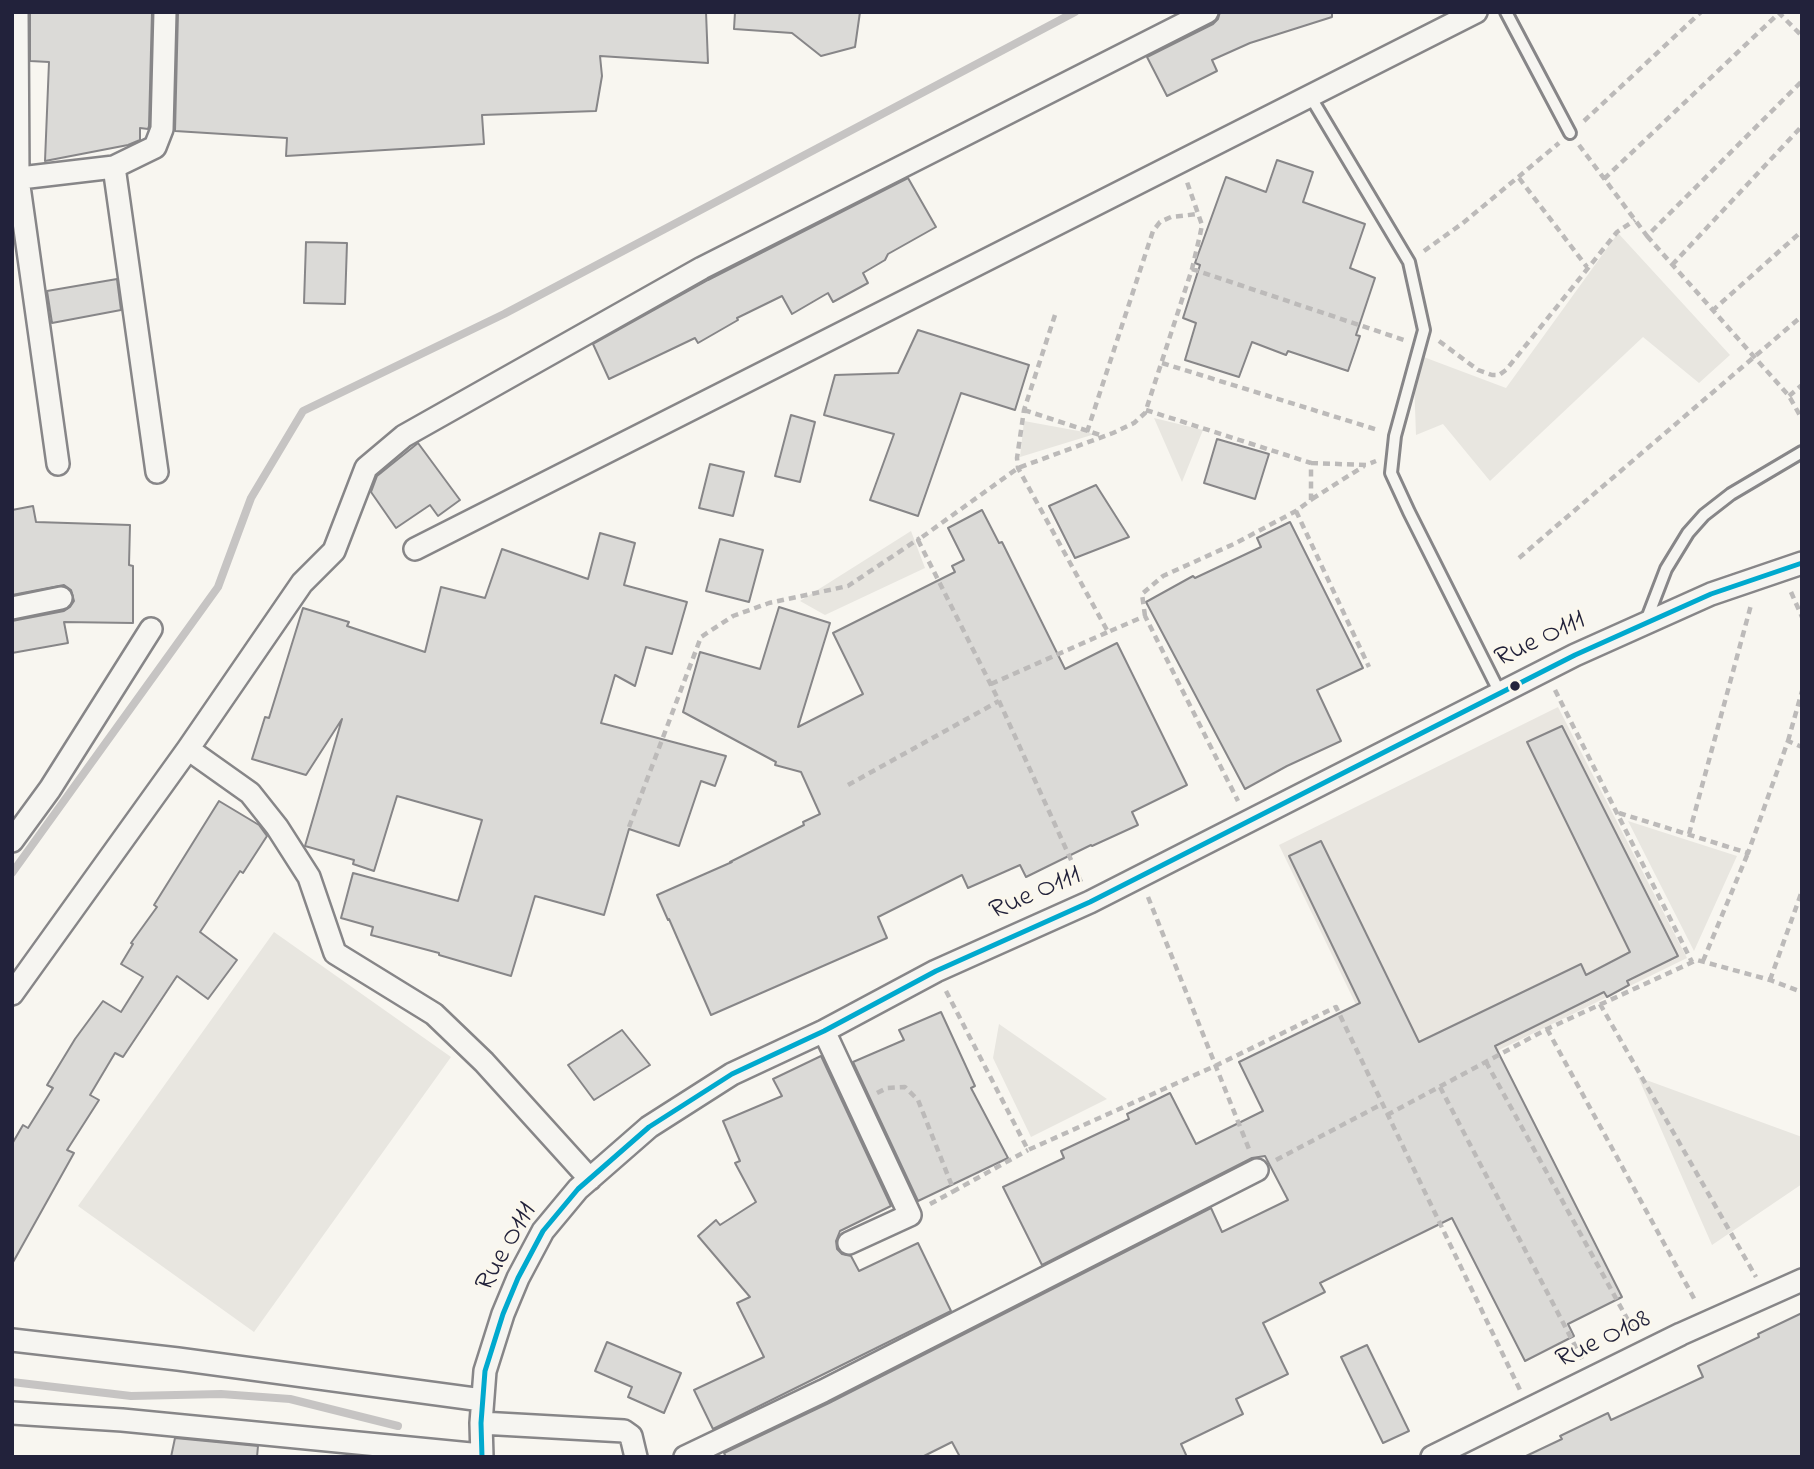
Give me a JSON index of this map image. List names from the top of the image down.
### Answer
{
  "streets": {
    "street": ["Rue O111", "Rue O108"]
  }
}
